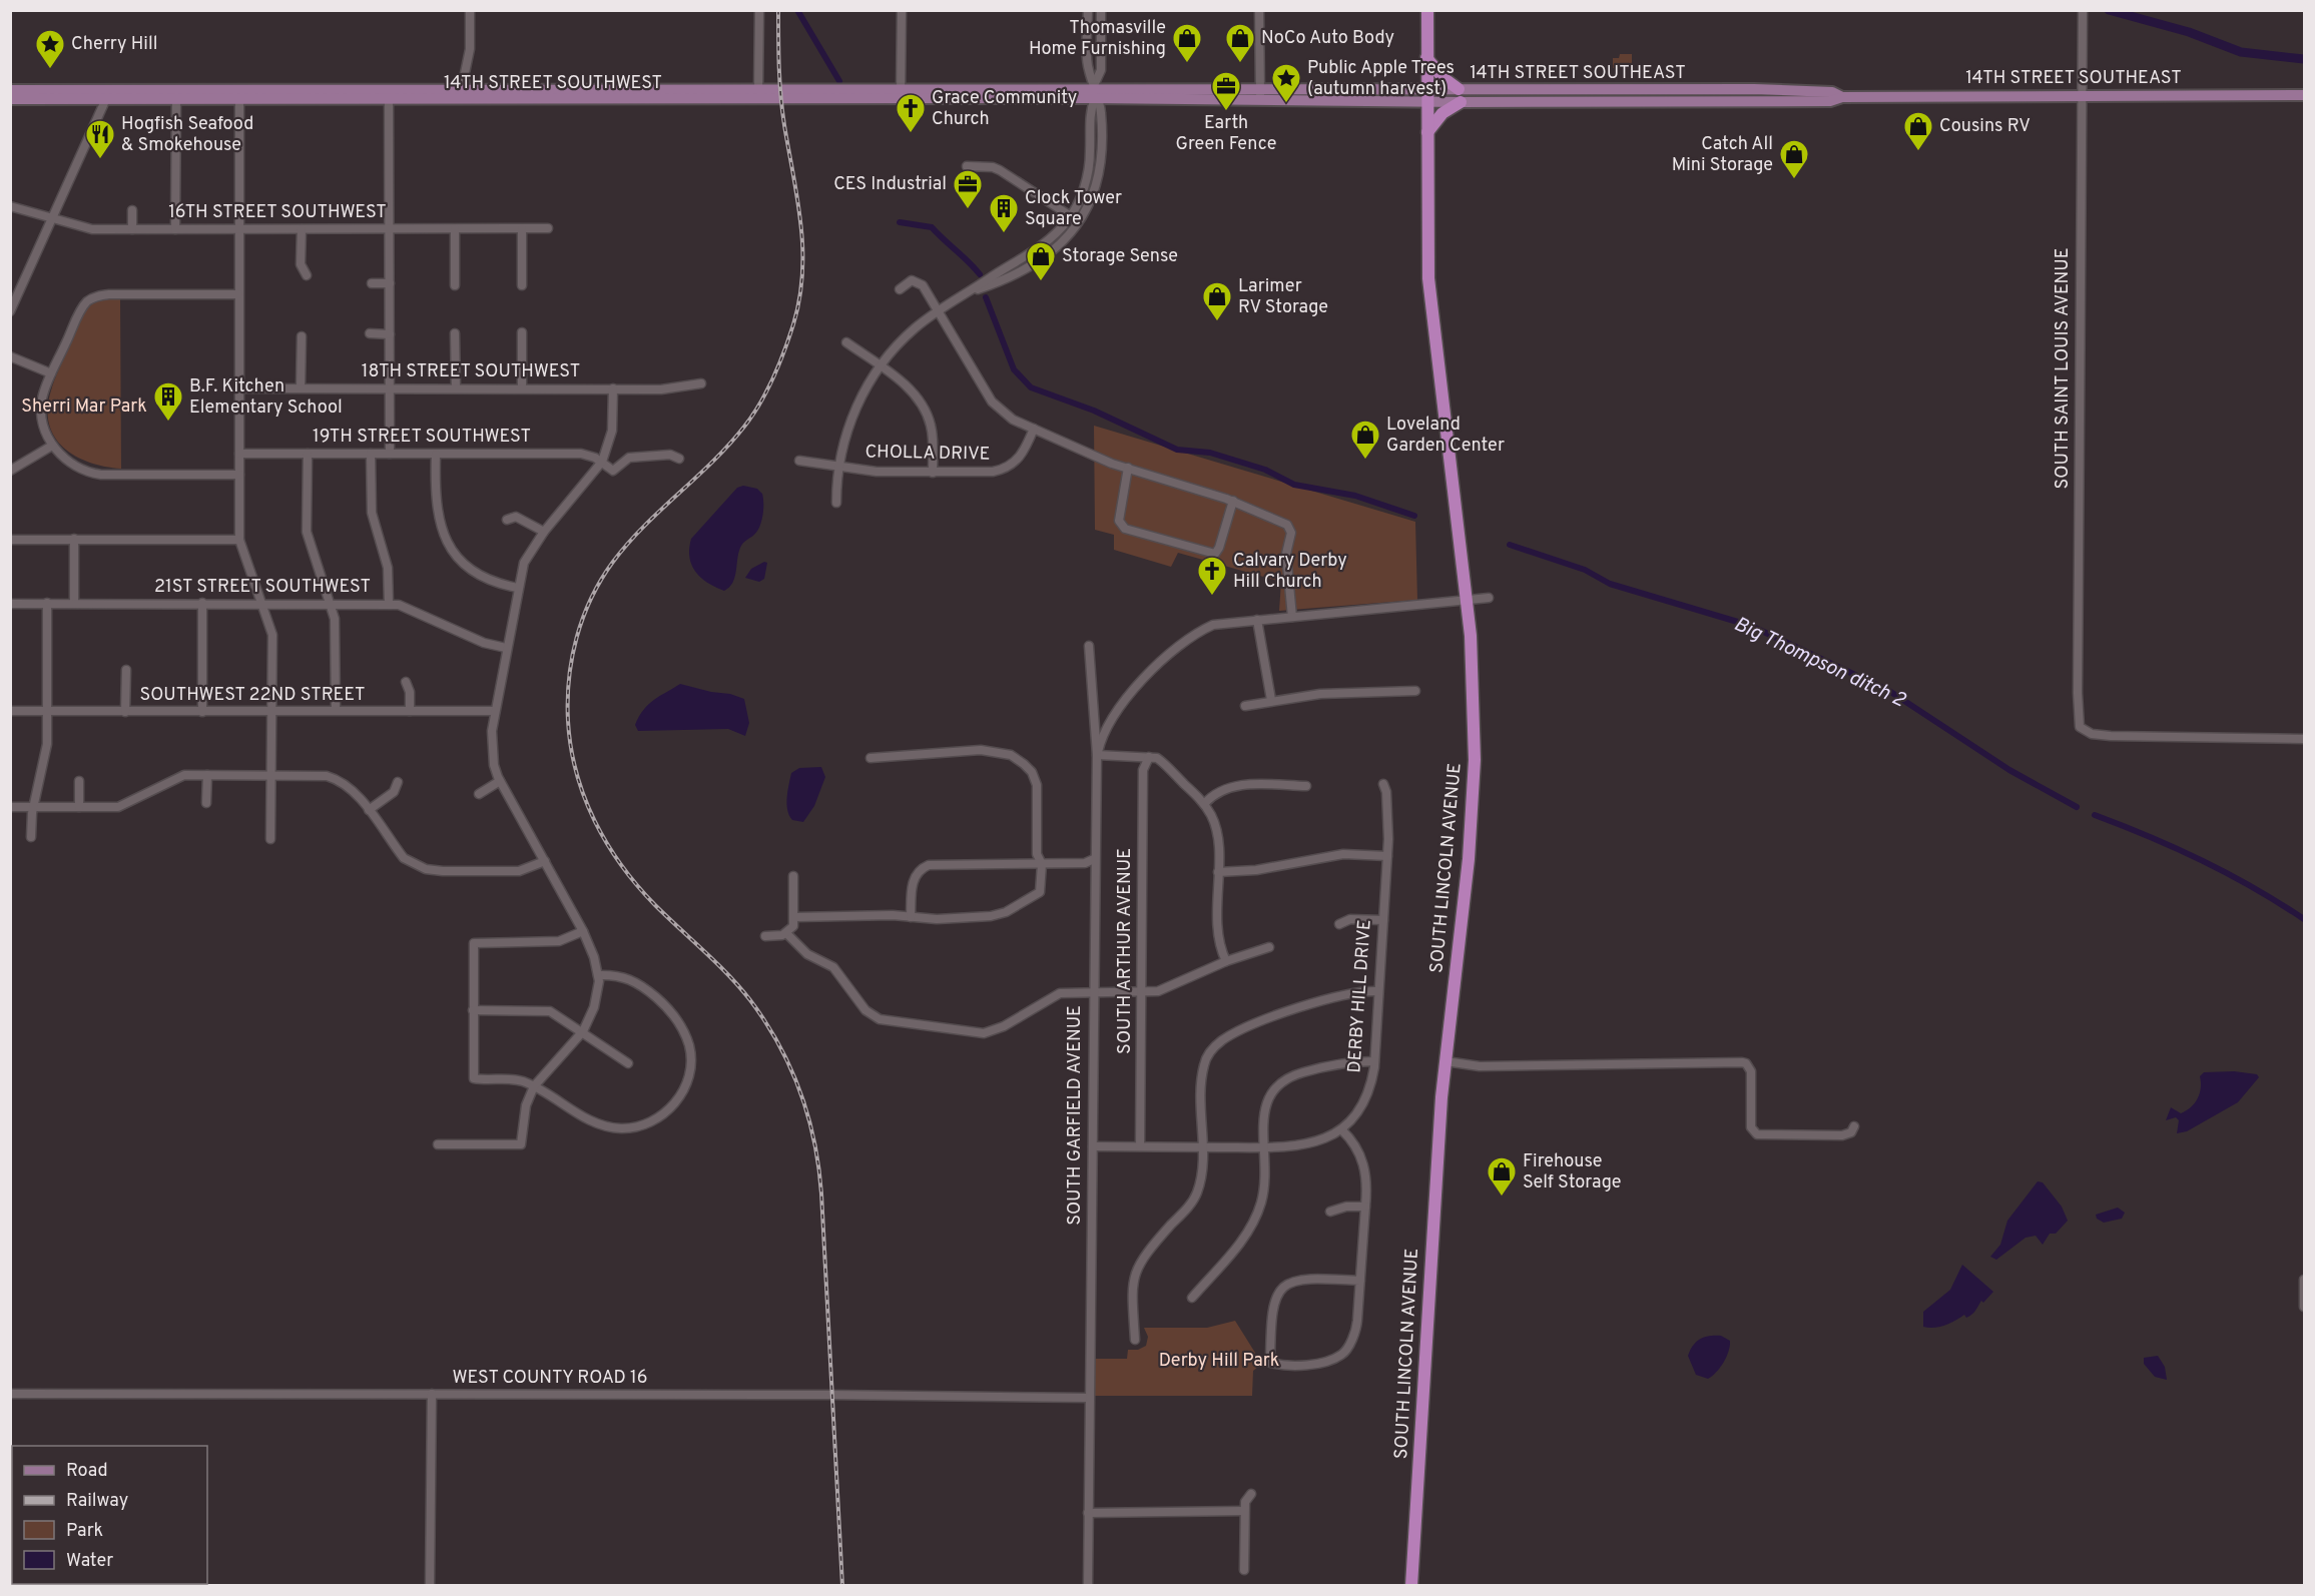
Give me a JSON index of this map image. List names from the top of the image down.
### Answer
{
  "streets": {
    "highway": ["SOUTH LINCOLN AVENUE"],
    "main road": ["14TH STREET SOUTHEAST", "14TH STREET SOUTHWEST"],
    "street": [
      "16TH STREET SOUTHWEST",
      "SOUTH SAINT LOUIS AVENUE",
      "18TH STREET SOUTHWEST",
      "19TH STREET SOUTHWEST",
      "CHOLLA DRIVE",
      "21ST STREET SOUTHWEST",
      "SOUTHWEST 22ND STREET",
      "SOUTH ARTHUR AVENUE",
      "DERBY HILL DRIVE",
      "SOUTH GARFIELD AVENUE",
      "WEST COUNTY ROAD 16"
    ]
  },
  "crossings": [
    ["14TH STREET SOUTHEAST", "14TH STREET SOUTHWEST"],
    ["14TH STREET SOUTHEAST", "SOUTH SAINT LOUIS AVENUE"],
    ["14TH STREET SOUTHEAST", "SOUTH LINCOLN AVENUE"],
    ["SOUTH ARTHUR AVENUE", "DERBY HILL DRIVE"],
    ["DERBY HILL DRIVE", "SOUTH GARFIELD AVENUE"],
    ["SOUTH GARFIELD AVENUE", "WEST COUNTY ROAD 16"]
  ],
  "water": ["Big Thompson ditch 2"],
  "parks": ["Sherri Mar Park", "Derby Hill Park"],
  "places": {
    "shop": [
      "Thomasville Home Furnishing",
      "NoCo Auto Body",
      "Cousins RV",
      "Catch All Mini Storage",
      "Storage Sense",
      "Larimer RV Storage",
      "Loveland Garden Center",
      "Firehouse Self Storage"
    ],
    "place": ["Cherry Hill", "Public Apple Trees (autumn harvest)"],
    "office": ["Earth Green Fence", "CES Industrial"],
    "church": ["Grace Community Church", "Calvary Derby Hill Church"],
    "restaurant": ["Hogfish Seafood & Smokehouse"],
    "building": ["Clock Tower Square", "B.F. Kitchen Elementary School"]
  },
  "legend": [
    "Road",
    "Railway",
    "Park",
    "Water"
  ]
}
